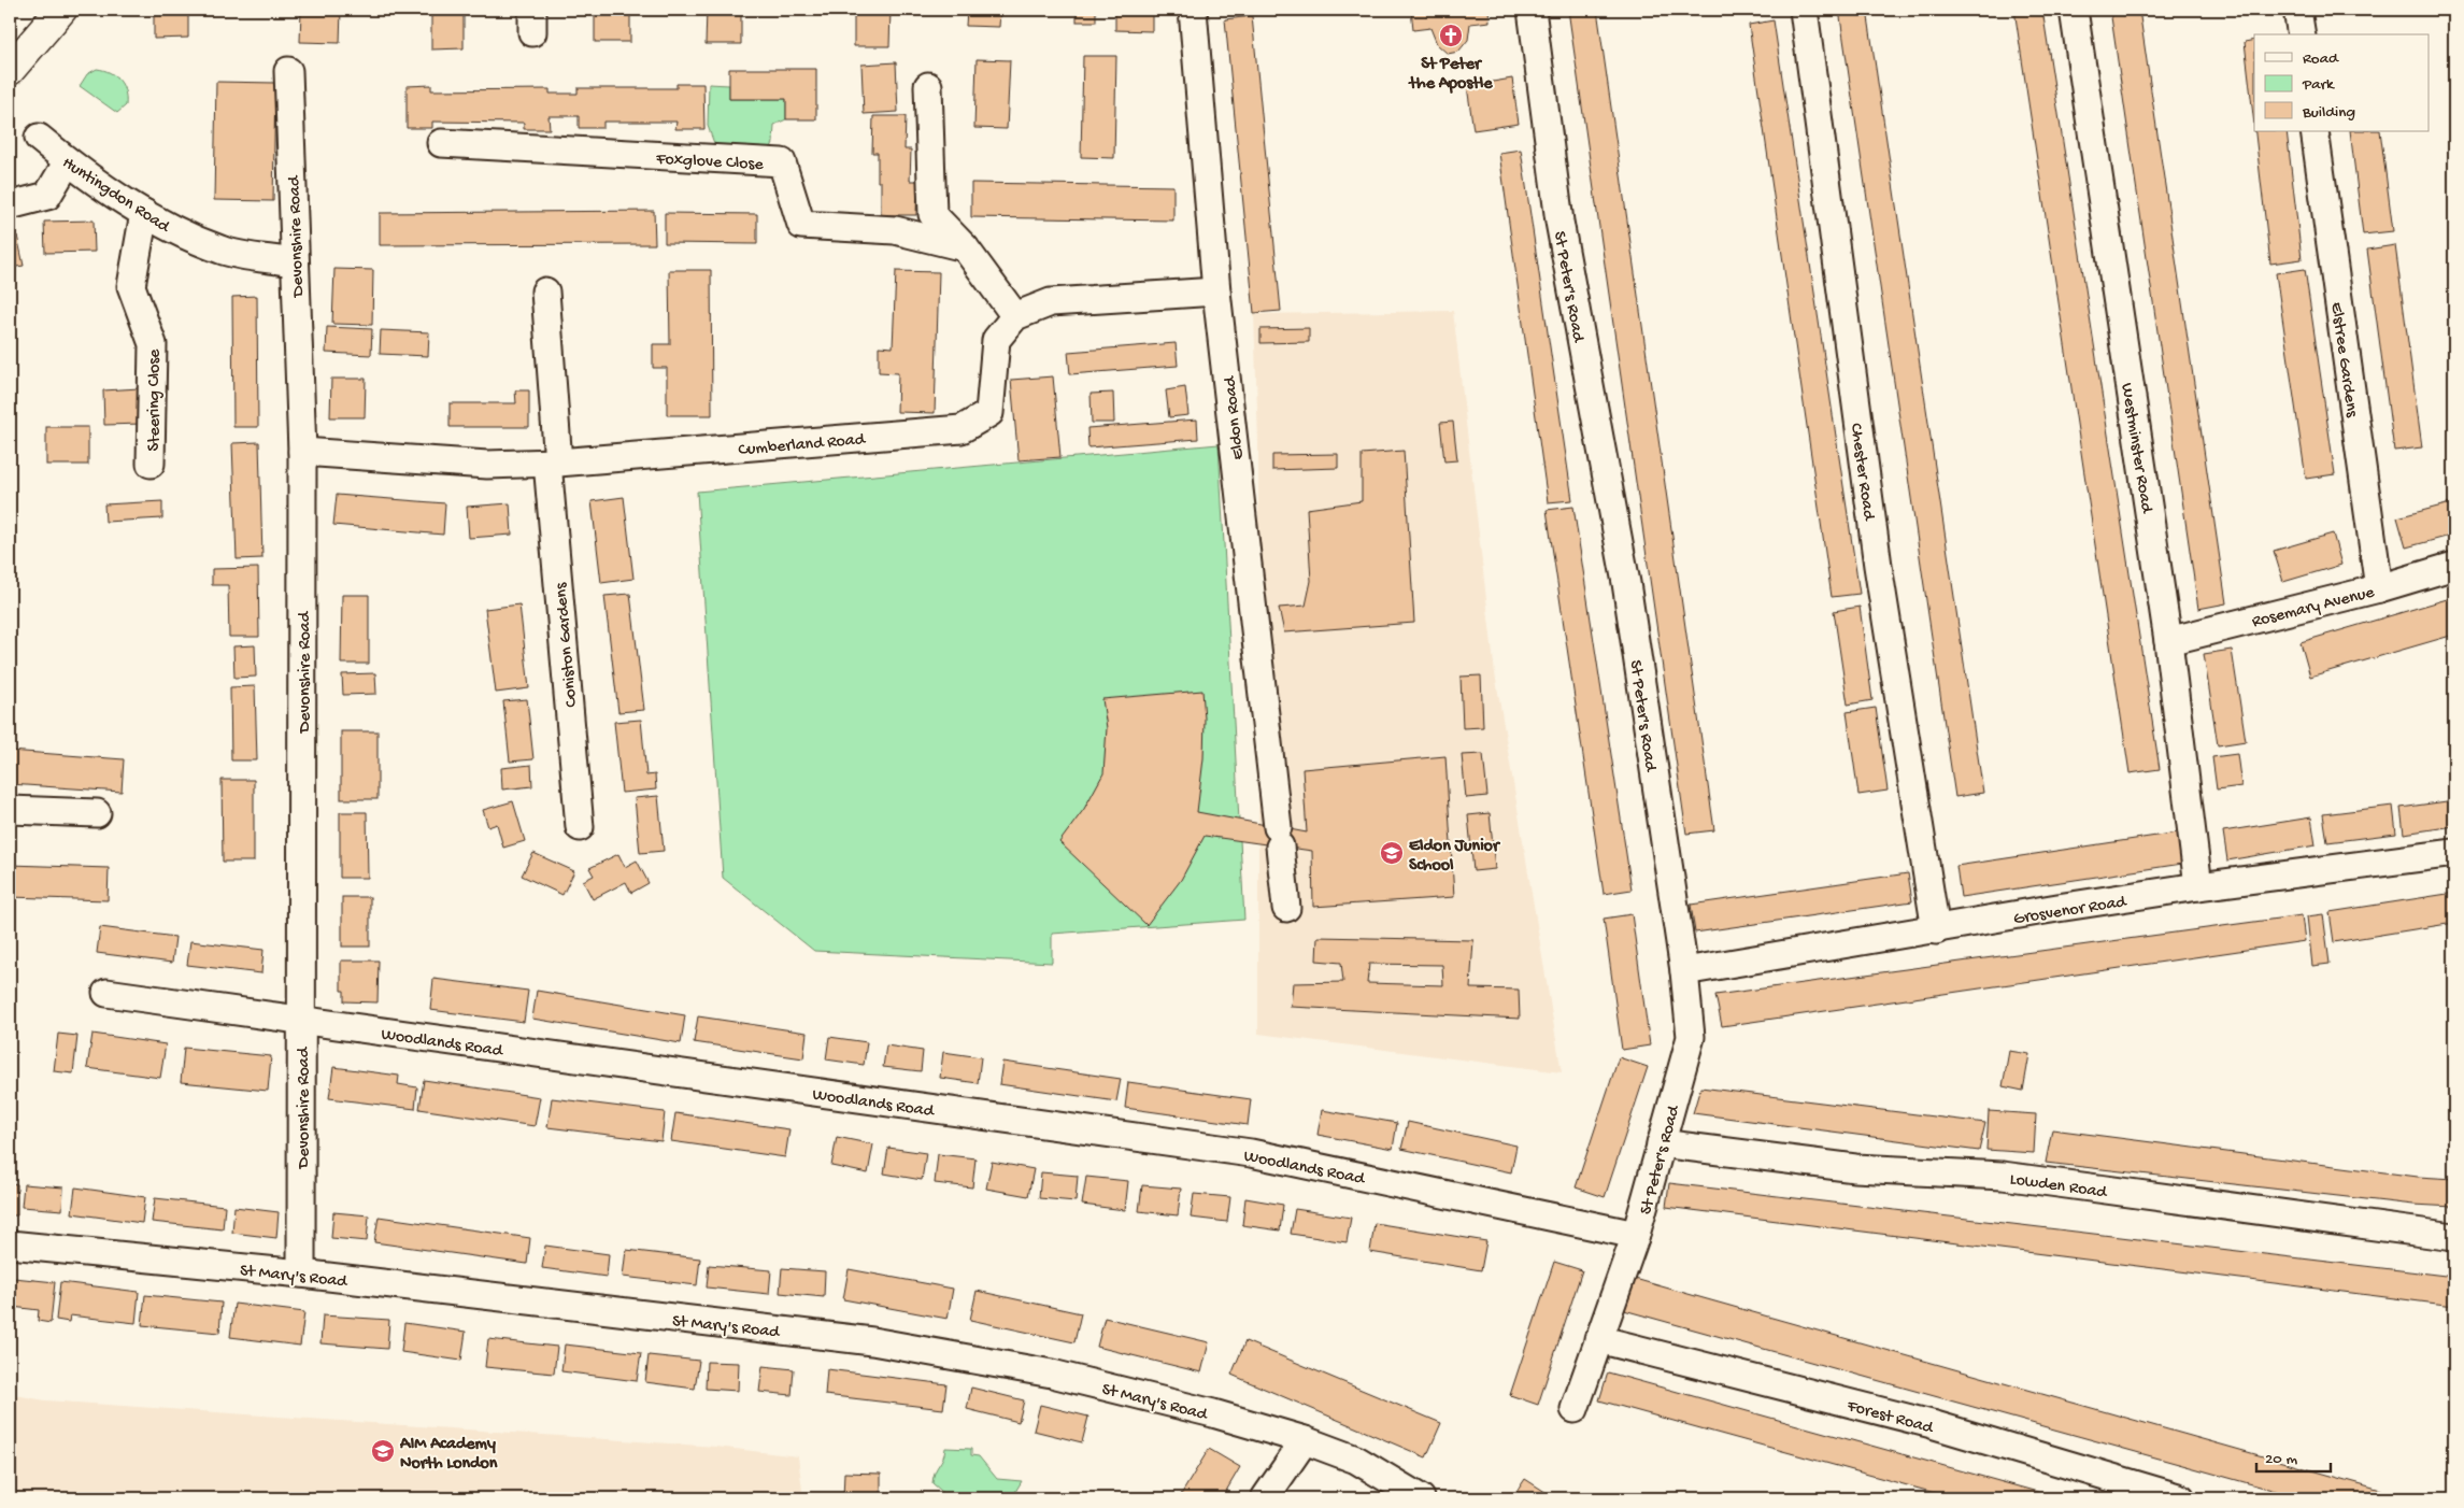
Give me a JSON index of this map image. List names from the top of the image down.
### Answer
{
  "streets": {
    "street": [
      "Foxglove Close",
      "Huntingdon Road",
      "Devonshire Road",
      "St Peter's Road",
      "Elstree Gardens",
      "Steering Close",
      "Eldon Road",
      "Cumberland Road",
      "Westminster Road",
      "Chester Road",
      "Rosemary Avenue",
      "Coniston Gardens",
      "Grosvenor Road",
      "Woodlands Road",
      "Lowden Road",
      "St Mary's Road",
      "Forest Road"
    ]
  },
  "crossings": [
    ["Huntingdon Road", "Devonshire Road"],
    ["Huntingdon Road", "Steering Close"],
    ["Devonshire Road", "Cumberland Road"],
    ["Devonshire Road", "Woodlands Road"],
    ["Devonshire Road", "St Mary's Road"],
    ["St Peter's Road", "Grosvenor Road"],
    ["St Peter's Road", "Woodlands Road"],
    ["St Peter's Road", "Lowden Road"],
    ["St Peter's Road", "Forest Road"],
    ["Elstree Gardens", "Rosemary Avenue"],
    ["Eldon Road", "Cumberland Road"],
    ["Cumberland Road", "Coniston Gardens"],
    ["Westminster Road", "Rosemary Avenue"],
    ["Westminster Road", "Grosvenor Road"],
    ["Chester Road", "Grosvenor Road"]
  ],
  "places": {
    "church": ["St Peter the Apostle"],
    "school or university": ["Eldon Junior School", "AIM Academy North London"]
  },
  "legend": ["Road", "Park", "Building"],
  "scale_bar": "20 m"
}
